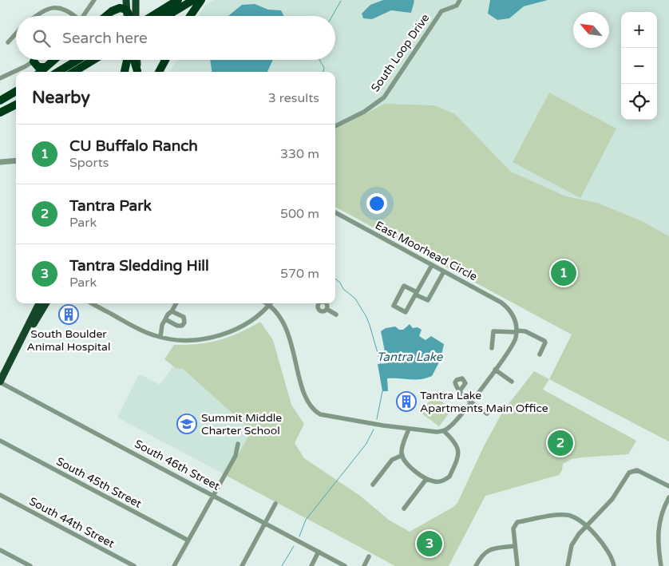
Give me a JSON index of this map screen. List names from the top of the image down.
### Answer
{
  "streets": {
    "street": [
      "South Loop Drive",
      "East Moorhead Circle",
      "South 46th Street",
      "South 45th Street",
      "South 44th Street"
    ]
  },
  "water": ["Tantra Lake"],
  "places": {
    "building": ["South Boulder Animal Hospital", "Tantra Lake Apartments Main Office"],
    "school or university": ["Summit Middle Charter School"]
  },
  "north": "top left",
  "page": {
    "map_buttons": ["+", "−"],
    "search": "Search here",
    "heading": ["Nearby", "3 results"],
    "list": [
      {
        "mark": "1",
        "name": "CU Buffalo Ranch",
        "note": "Sports",
        "value": "330 m"
      },
      {
        "mark": "2",
        "name": "Tantra Park",
        "note": "Park",
        "value": "500 m"
      },
      {
        "mark": "3",
        "name": "Tantra Sledding Hill",
        "note": "Park",
        "value": "570 m"
      }
    ],
    "pins": ["1", "2", "3"]
  }
}
